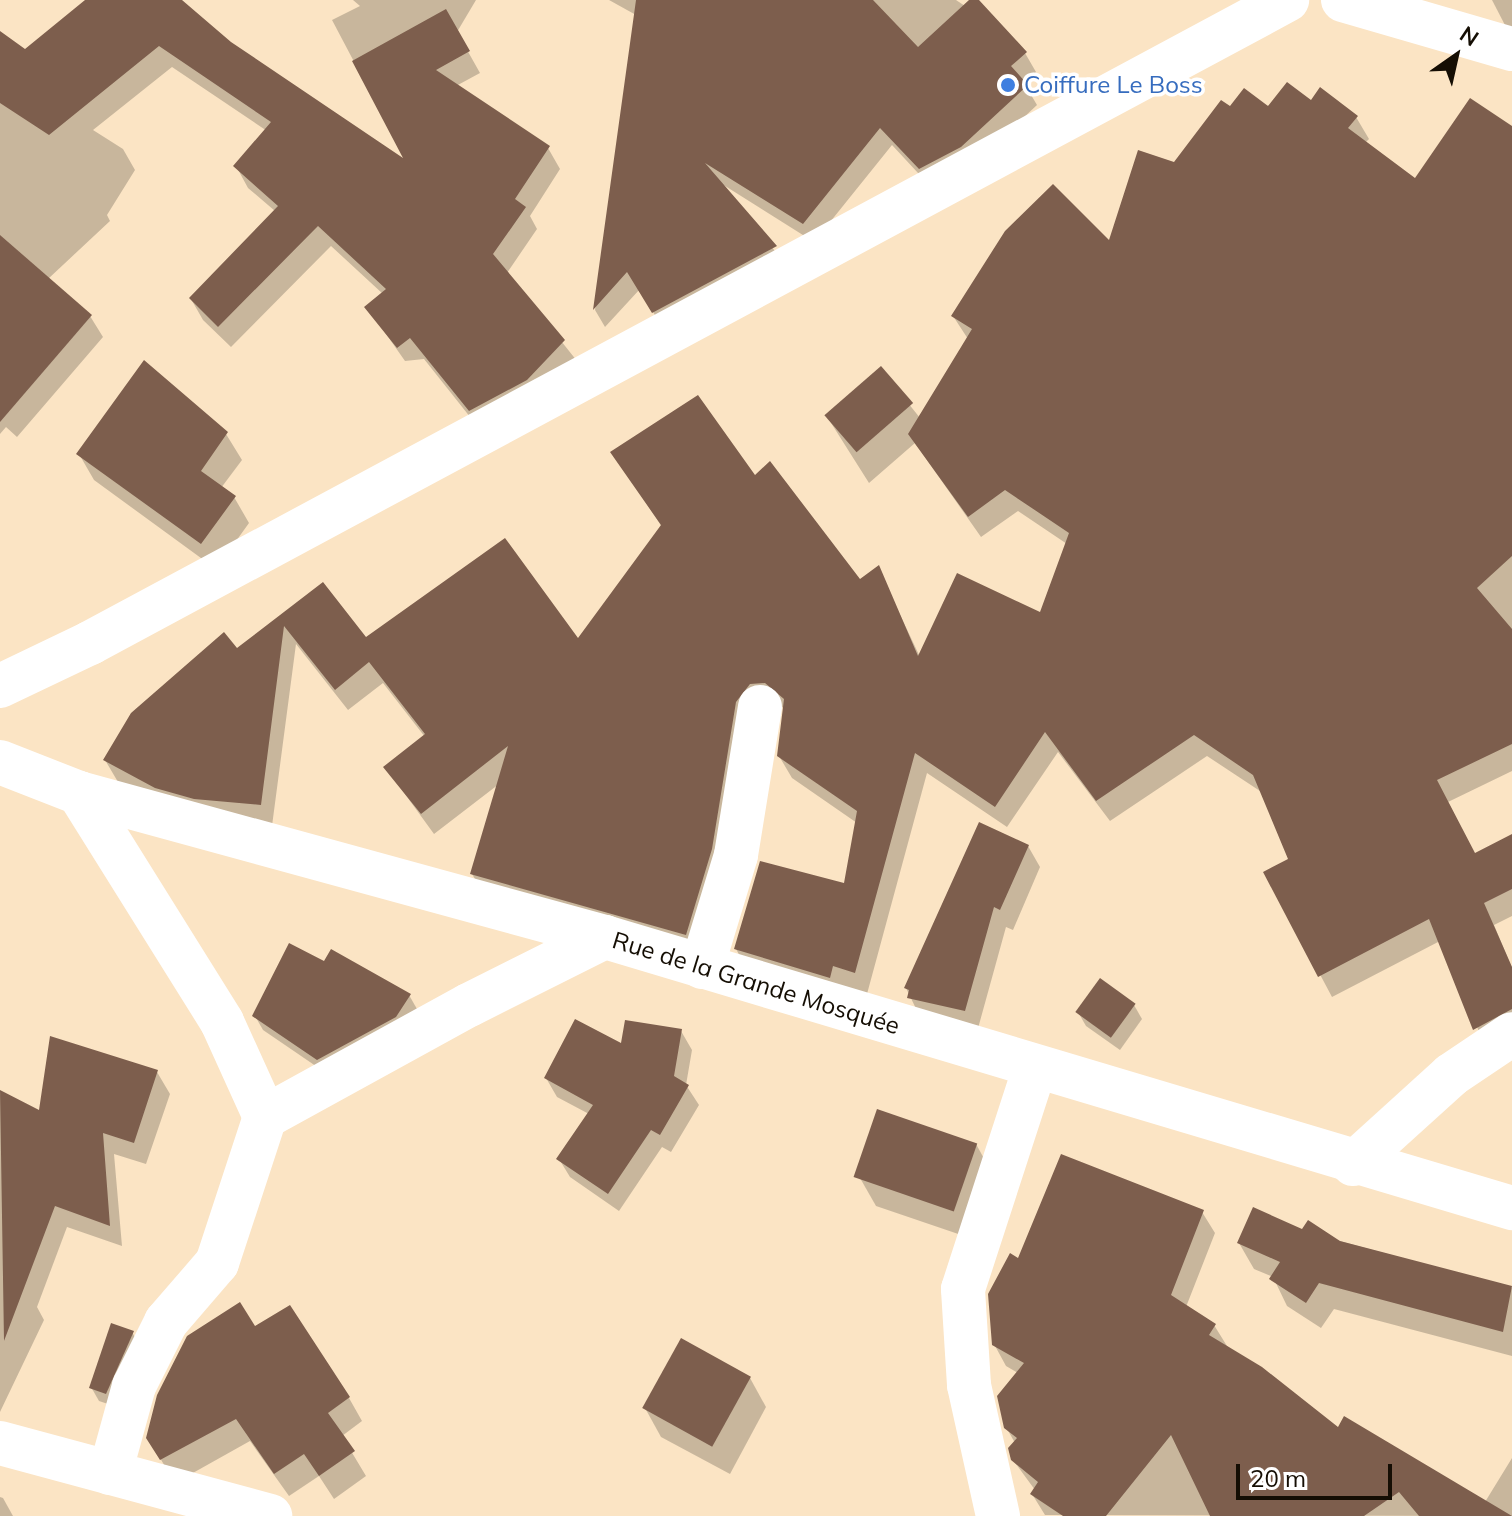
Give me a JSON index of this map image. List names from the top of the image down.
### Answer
{
  "streets": {
    "street": ["Rue de la Grande Mosquée"]
  },
  "places": ["Coiffure Le Boss"],
  "scale_bar": "20 m",
  "north": "top right"
}
